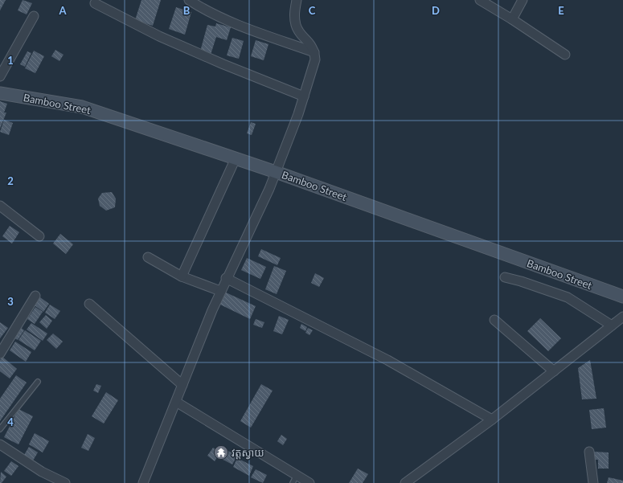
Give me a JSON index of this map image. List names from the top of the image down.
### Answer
{
  "streets": {
    "street": ["Bamboo Street"]
  },
  "places": {
    "temple": ["វត្តស្វាយ"]
  },
  "grid": {
    "columns": [
      "A",
      "B",
      "C",
      "D",
      "E"
    ],
    "rows": [
      "1",
      "2",
      "3",
      "4"
    ]
  }
}
